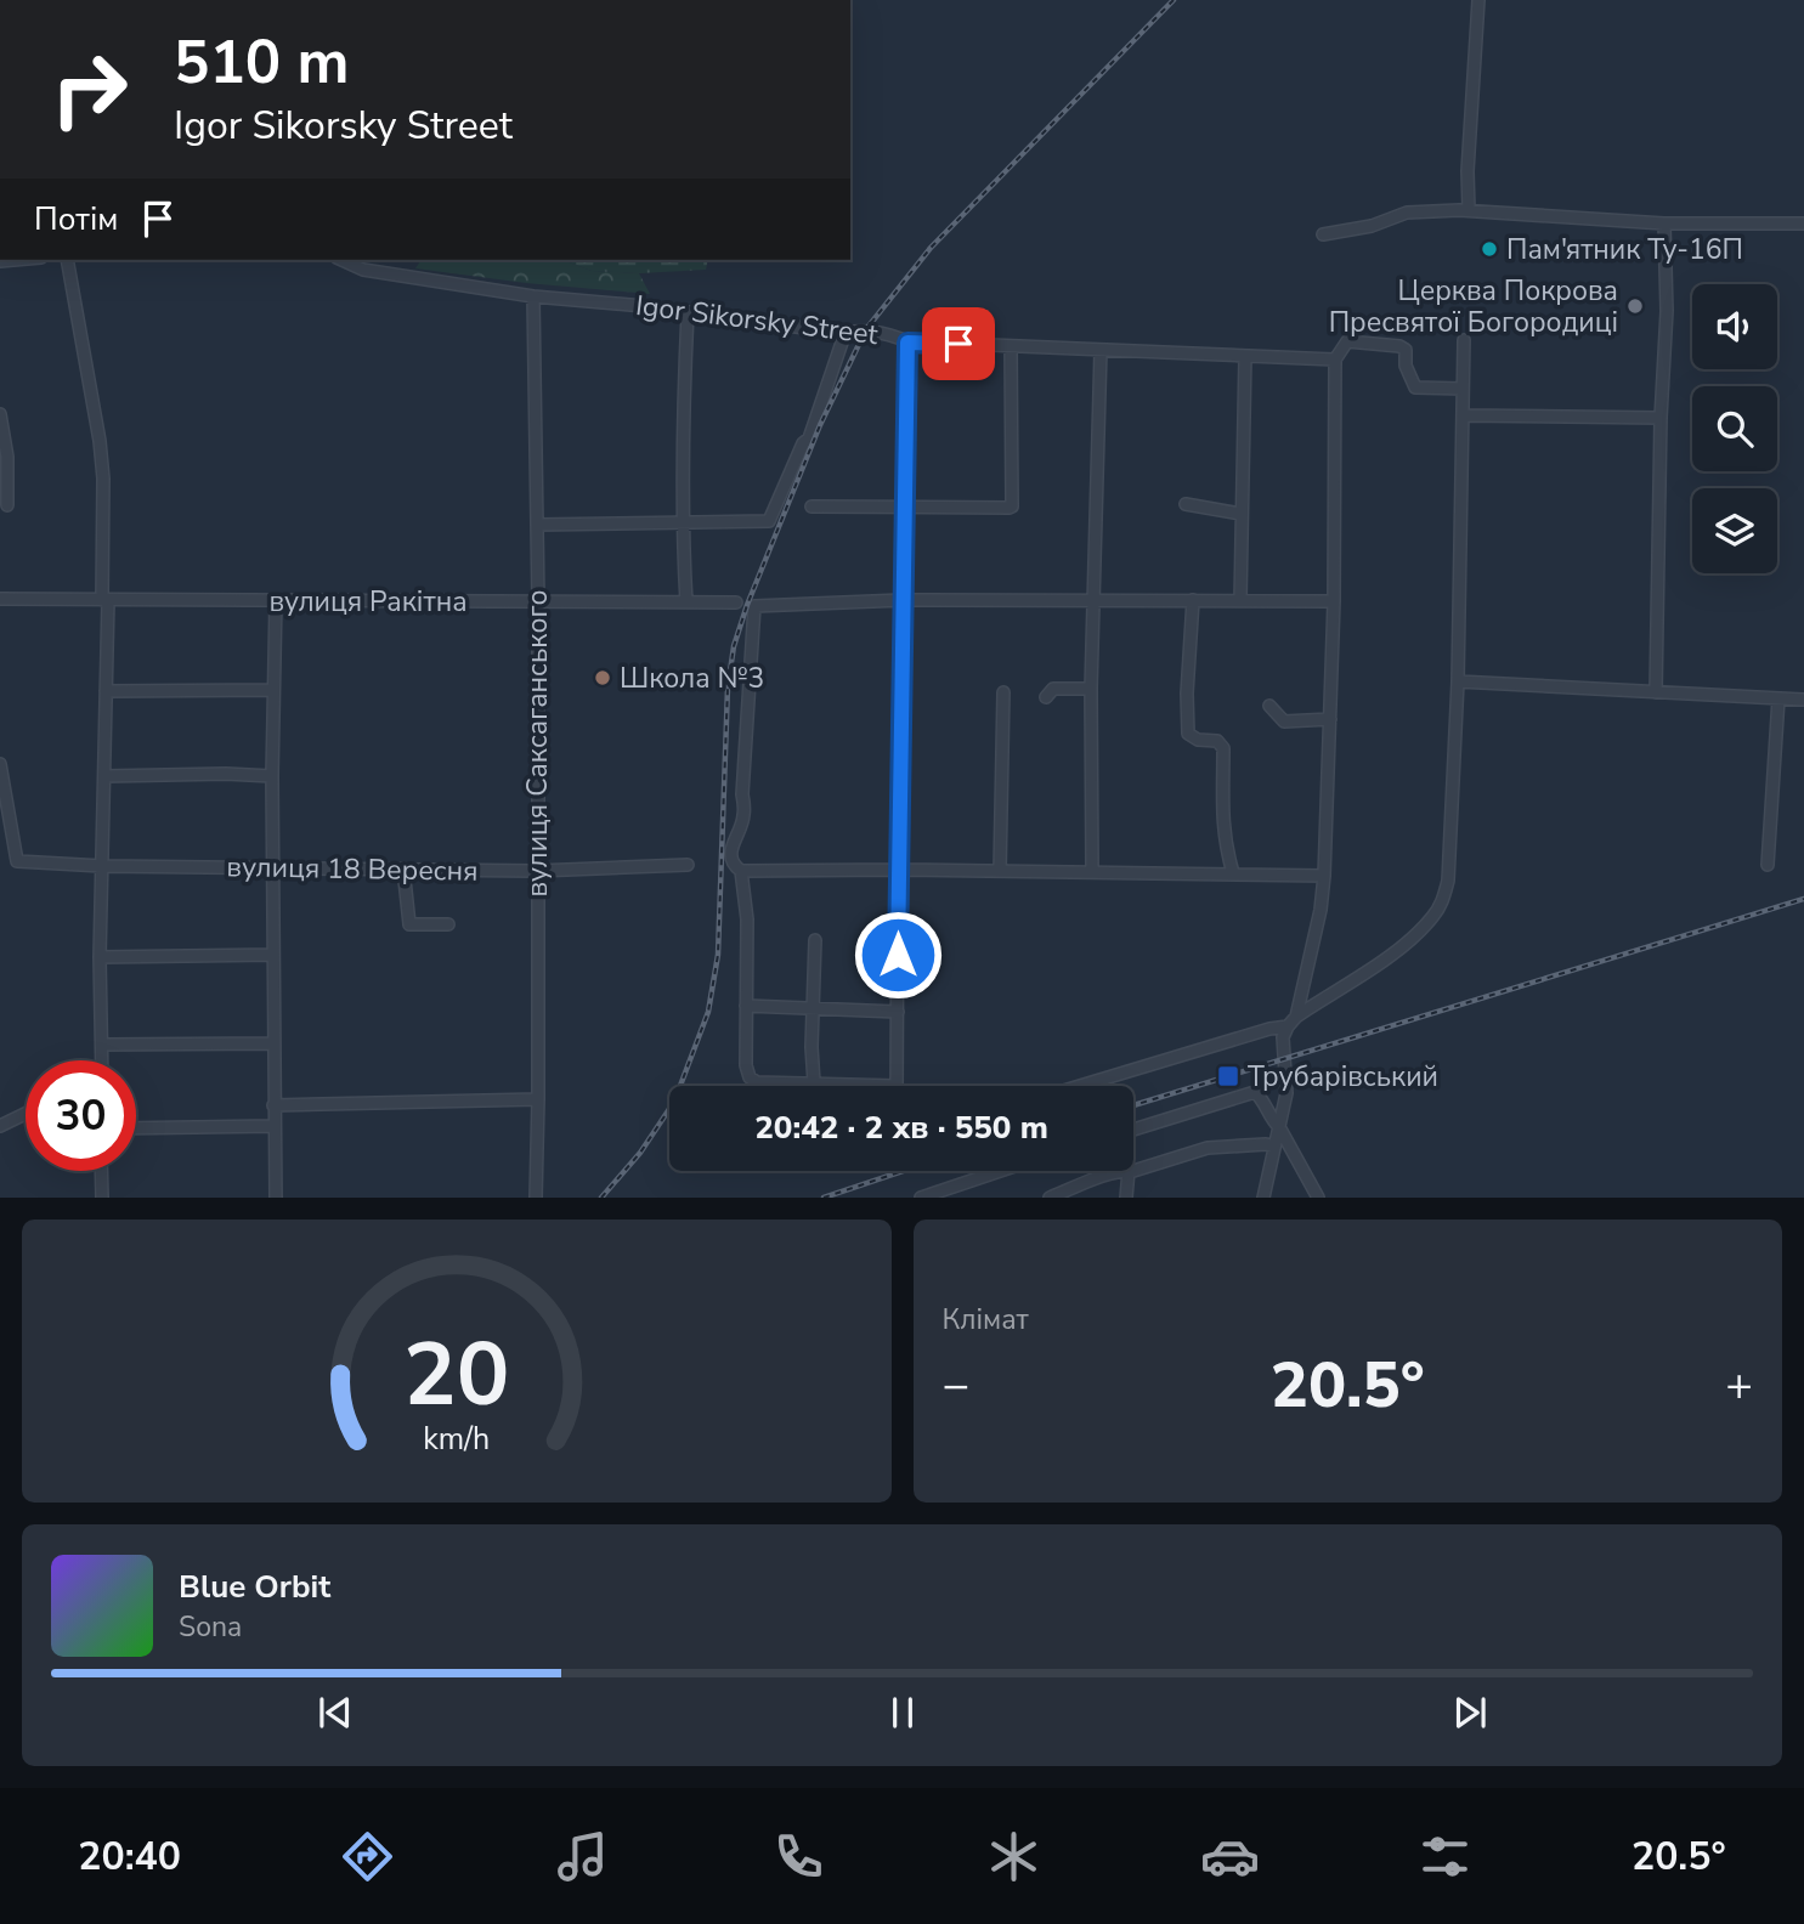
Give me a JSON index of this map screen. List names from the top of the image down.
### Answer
{
  "streets": {
    "street": [
      "Igor Sikorsky Street",
      "вулиця Ракітна",
      "вулиця Саксаганського",
      "вулиця 18 Вересня"
    ]
  },
  "crossings": [
    ["Igor Sikorsky Street", "вулиця Саксаганського"],
    ["вулиця Ракітна", "вулиця Саксаганського"],
    ["вулиця Саксаганського", "вулиця 18 Вересня"]
  ],
  "places": {
    "other": ["Пам'ятник Ту-16П", "Церква Покрова Пресвятої Богородиці", "Школа №3"],
    "transit": ["Трубарівський"]
  },
  "page": {
    "turn": ["510 m", "Igor Sikorsky Street"],
    "then": "Потім",
    "limit": "30",
    "trip": "20:42 · 2 хв · 550 m",
    "tile": "Клімат",
    "heat": ["−", "20.5°", "+"],
    "song": ["Blue Orbit", "Sona"],
    "tabs": ["20:40", "20.5°"],
    "gauge": ["20", "km/h"]
  }
}
